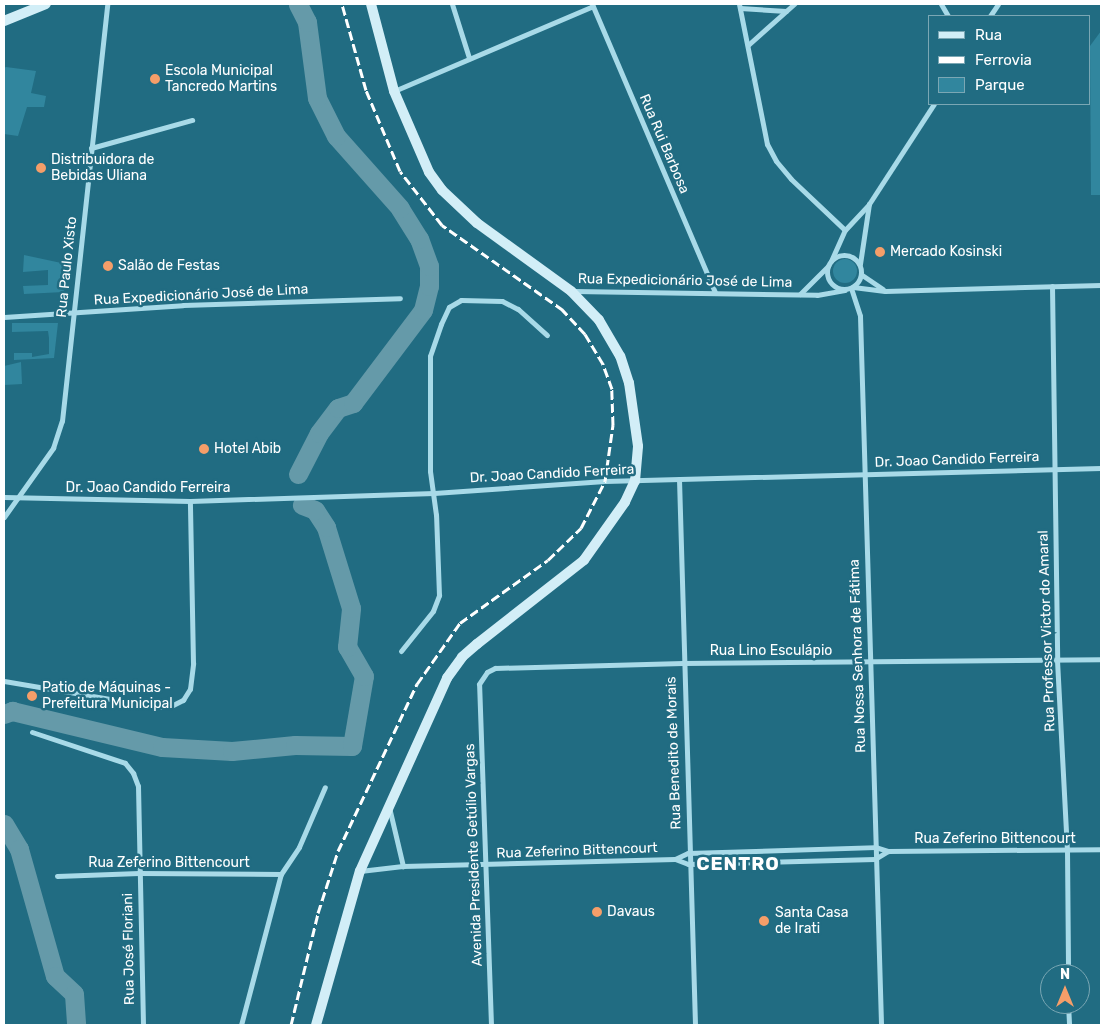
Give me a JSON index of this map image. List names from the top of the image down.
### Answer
{
  "streets": {
    "street": [
      "Rua Rui Barbosa",
      "Rua Paulo Xisto",
      "Rua Expedicionário José de Lima",
      "Dr. Joao Candido Ferreira",
      "Rua Professor Victor do Amaral",
      "Rua Lino Esculápio",
      "Rua Nossa Senhora de Fátima",
      "Rua Benedito de Morais",
      "Rua Zeferino Bittencourt",
      "Avenida Presidente Getúlio Vargas",
      "Rua José Floriani"
    ]
  },
  "crossings": [
    ["Rua Rui Barbosa", "Rua Expedicionário José de Lima"],
    ["Rua Paulo Xisto", "Rua Expedicionário José de Lima"],
    ["Rua Paulo Xisto", "Dr. Joao Candido Ferreira"],
    ["Rua Expedicionário José de Lima", "Rua Professor Victor do Amaral"],
    ["Rua Expedicionário José de Lima", "Rua Nossa Senhora de Fátima"],
    ["Dr. Joao Candido Ferreira", "Rua Professor Victor do Amaral"],
    ["Dr. Joao Candido Ferreira", "Rua Nossa Senhora de Fátima"],
    ["Dr. Joao Candido Ferreira", "Rua Benedito de Morais"],
    ["Rua Professor Victor do Amaral", "Rua Lino Esculápio"],
    ["Rua Professor Victor do Amaral", "Rua Zeferino Bittencourt"],
    ["Rua Lino Esculápio", "Rua Nossa Senhora de Fátima"],
    ["Rua Lino Esculápio", "Rua Benedito de Morais"],
    ["Rua Lino Esculápio", "Avenida Presidente Getúlio Vargas"],
    ["Rua Nossa Senhora de Fátima", "Rua Zeferino Bittencourt"],
    ["Rua Benedito de Morais", "Rua Zeferino Bittencourt"],
    ["Rua Zeferino Bittencourt", "Avenida Presidente Getúlio Vargas"],
    ["Rua Zeferino Bittencourt", "Rua José Floriani"]
  ],
  "districts": ["CENTRO"],
  "places": [
    "Escola Municipal Tancredo Martins",
    "Distribuidora de Bebidas Uliana",
    "Mercado Kosinski",
    "Salão de Festas",
    "Hotel Abib",
    "Patio de Máquinas - Prefeitura Municipal",
    "Davaus",
    "Santa Casa de Irati"
  ],
  "legend": ["Rua", "Ferrovia", "Parque"],
  "north": "top"
}
